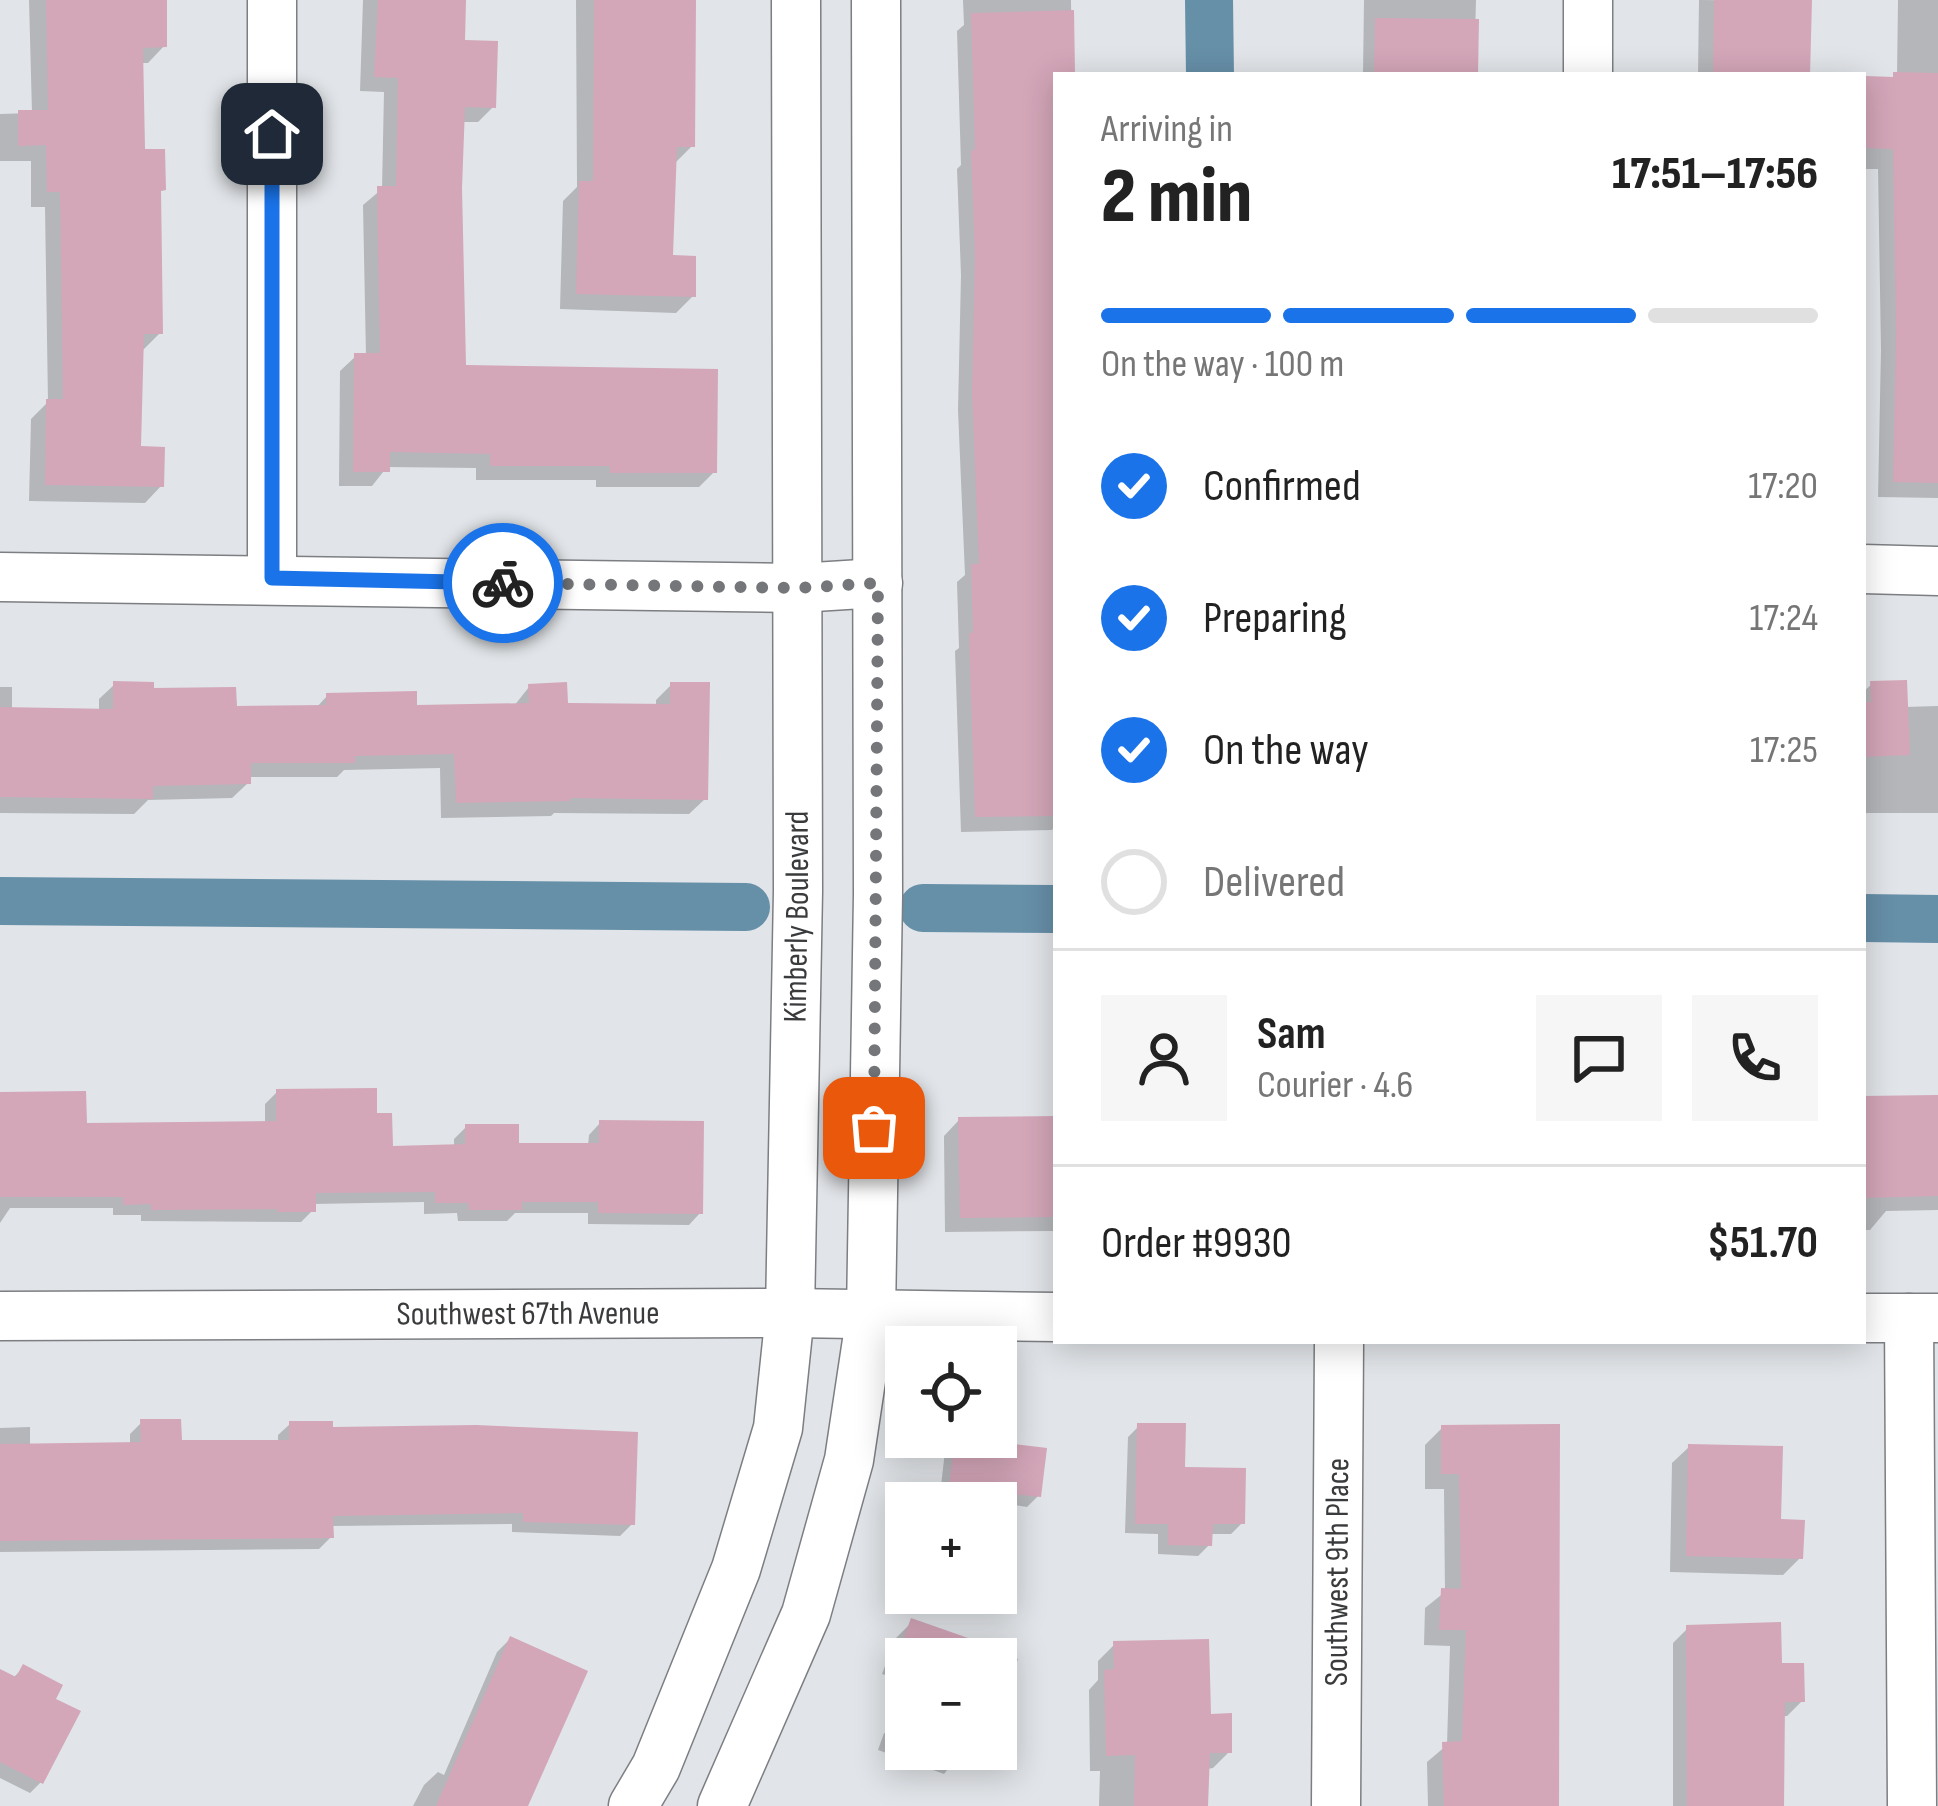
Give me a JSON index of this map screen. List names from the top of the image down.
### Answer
{
  "streets": {
    "street": ["Kimberly Boulevard", "Southwest 67th Avenue", "Southwest 9th Place"]
  },
  "crossings": [
    ["Kimberly Boulevard", "Southwest 67th Avenue"]
  ],
  "page": {
    "heading": ["2 min", "Arriving in", "17:51–17:56"],
    "panel": [
      "Sam",
      "Courier · 4.6",
      "Order #9930",
      "$51.70"
    ],
    "bar": "On the way · 100 m",
    "list": [
      ["Confirmed", "17:20"],
      ["Preparing", "17:24"],
      ["On the way", "17:25"],
      "Delivered"
    ],
    "map_buttons": ["+", "−"]
  }
}
